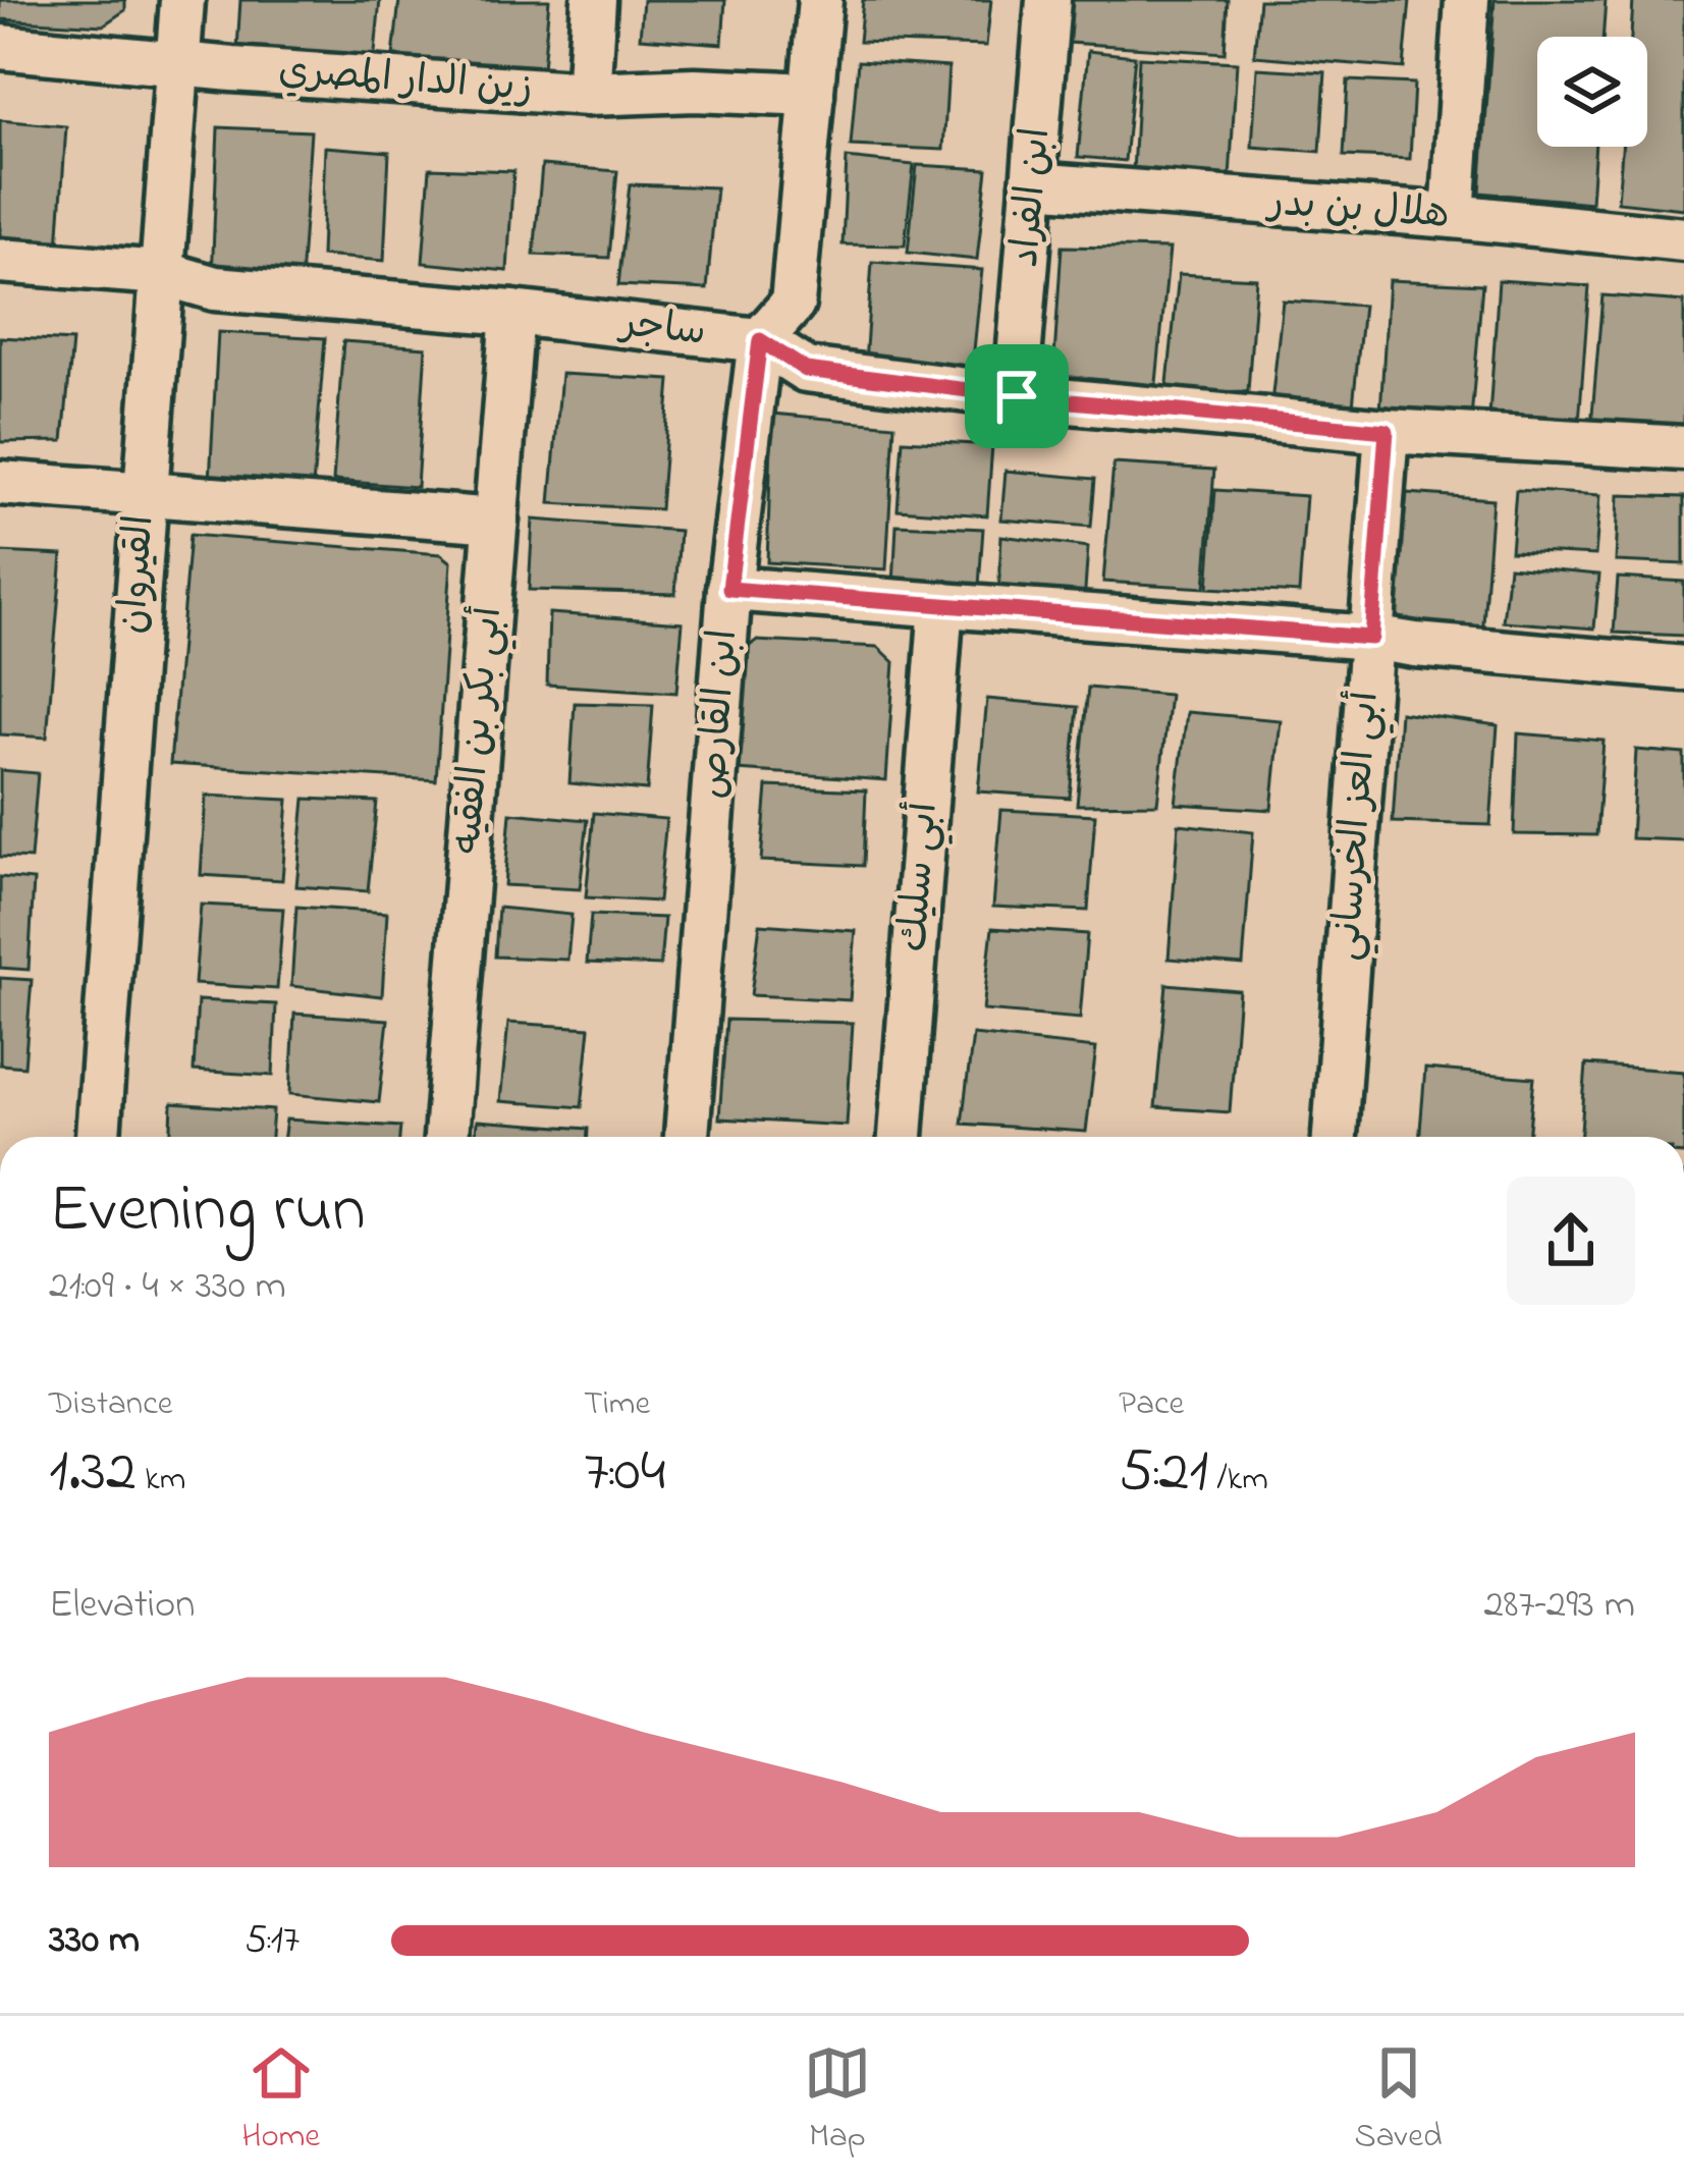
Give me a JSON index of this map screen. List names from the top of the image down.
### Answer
{
  "streets": {
    "street": [
      "زين الدار المصري",
      "ابن الفراد",
      "هلال بن بدر",
      "ساجر",
      "القيروان",
      "ابن القارص",
      "أبي بكر بن الفقيه",
      "أبي العز الخرساني",
      "أبي سليك"
    ]
  },
  "crossings": [
    ["زين الدار المصري", "القيروان"],
    ["زين الدار المصري", "ابن القارص"],
    ["ابن الفراد", "هلال بن بدر"],
    ["ابن الفراد", "ساجر"],
    ["ساجر", "القيروان"],
    ["ساجر", "ابن القارص"],
    ["ساجر", "أبي بكر بن الفقيه"],
    ["ساجر", "أبي العز الخرساني"]
  ],
  "page": {
    "heading": ["Evening run", "21:09 · 4 × 330 m"],
    "stats": [
      ["Distance", "1.32 km"],
      ["Time", "7:04"],
      ["Pace", "5:21 /km"]
    ],
    "chart": ["Elevation", "287–293 m"],
    "list": [
      {
        "name": "330 m",
        "note": "5:17"
      }
    ],
    "tabs": ["Home", "Map", "Saved"]
  }
}
